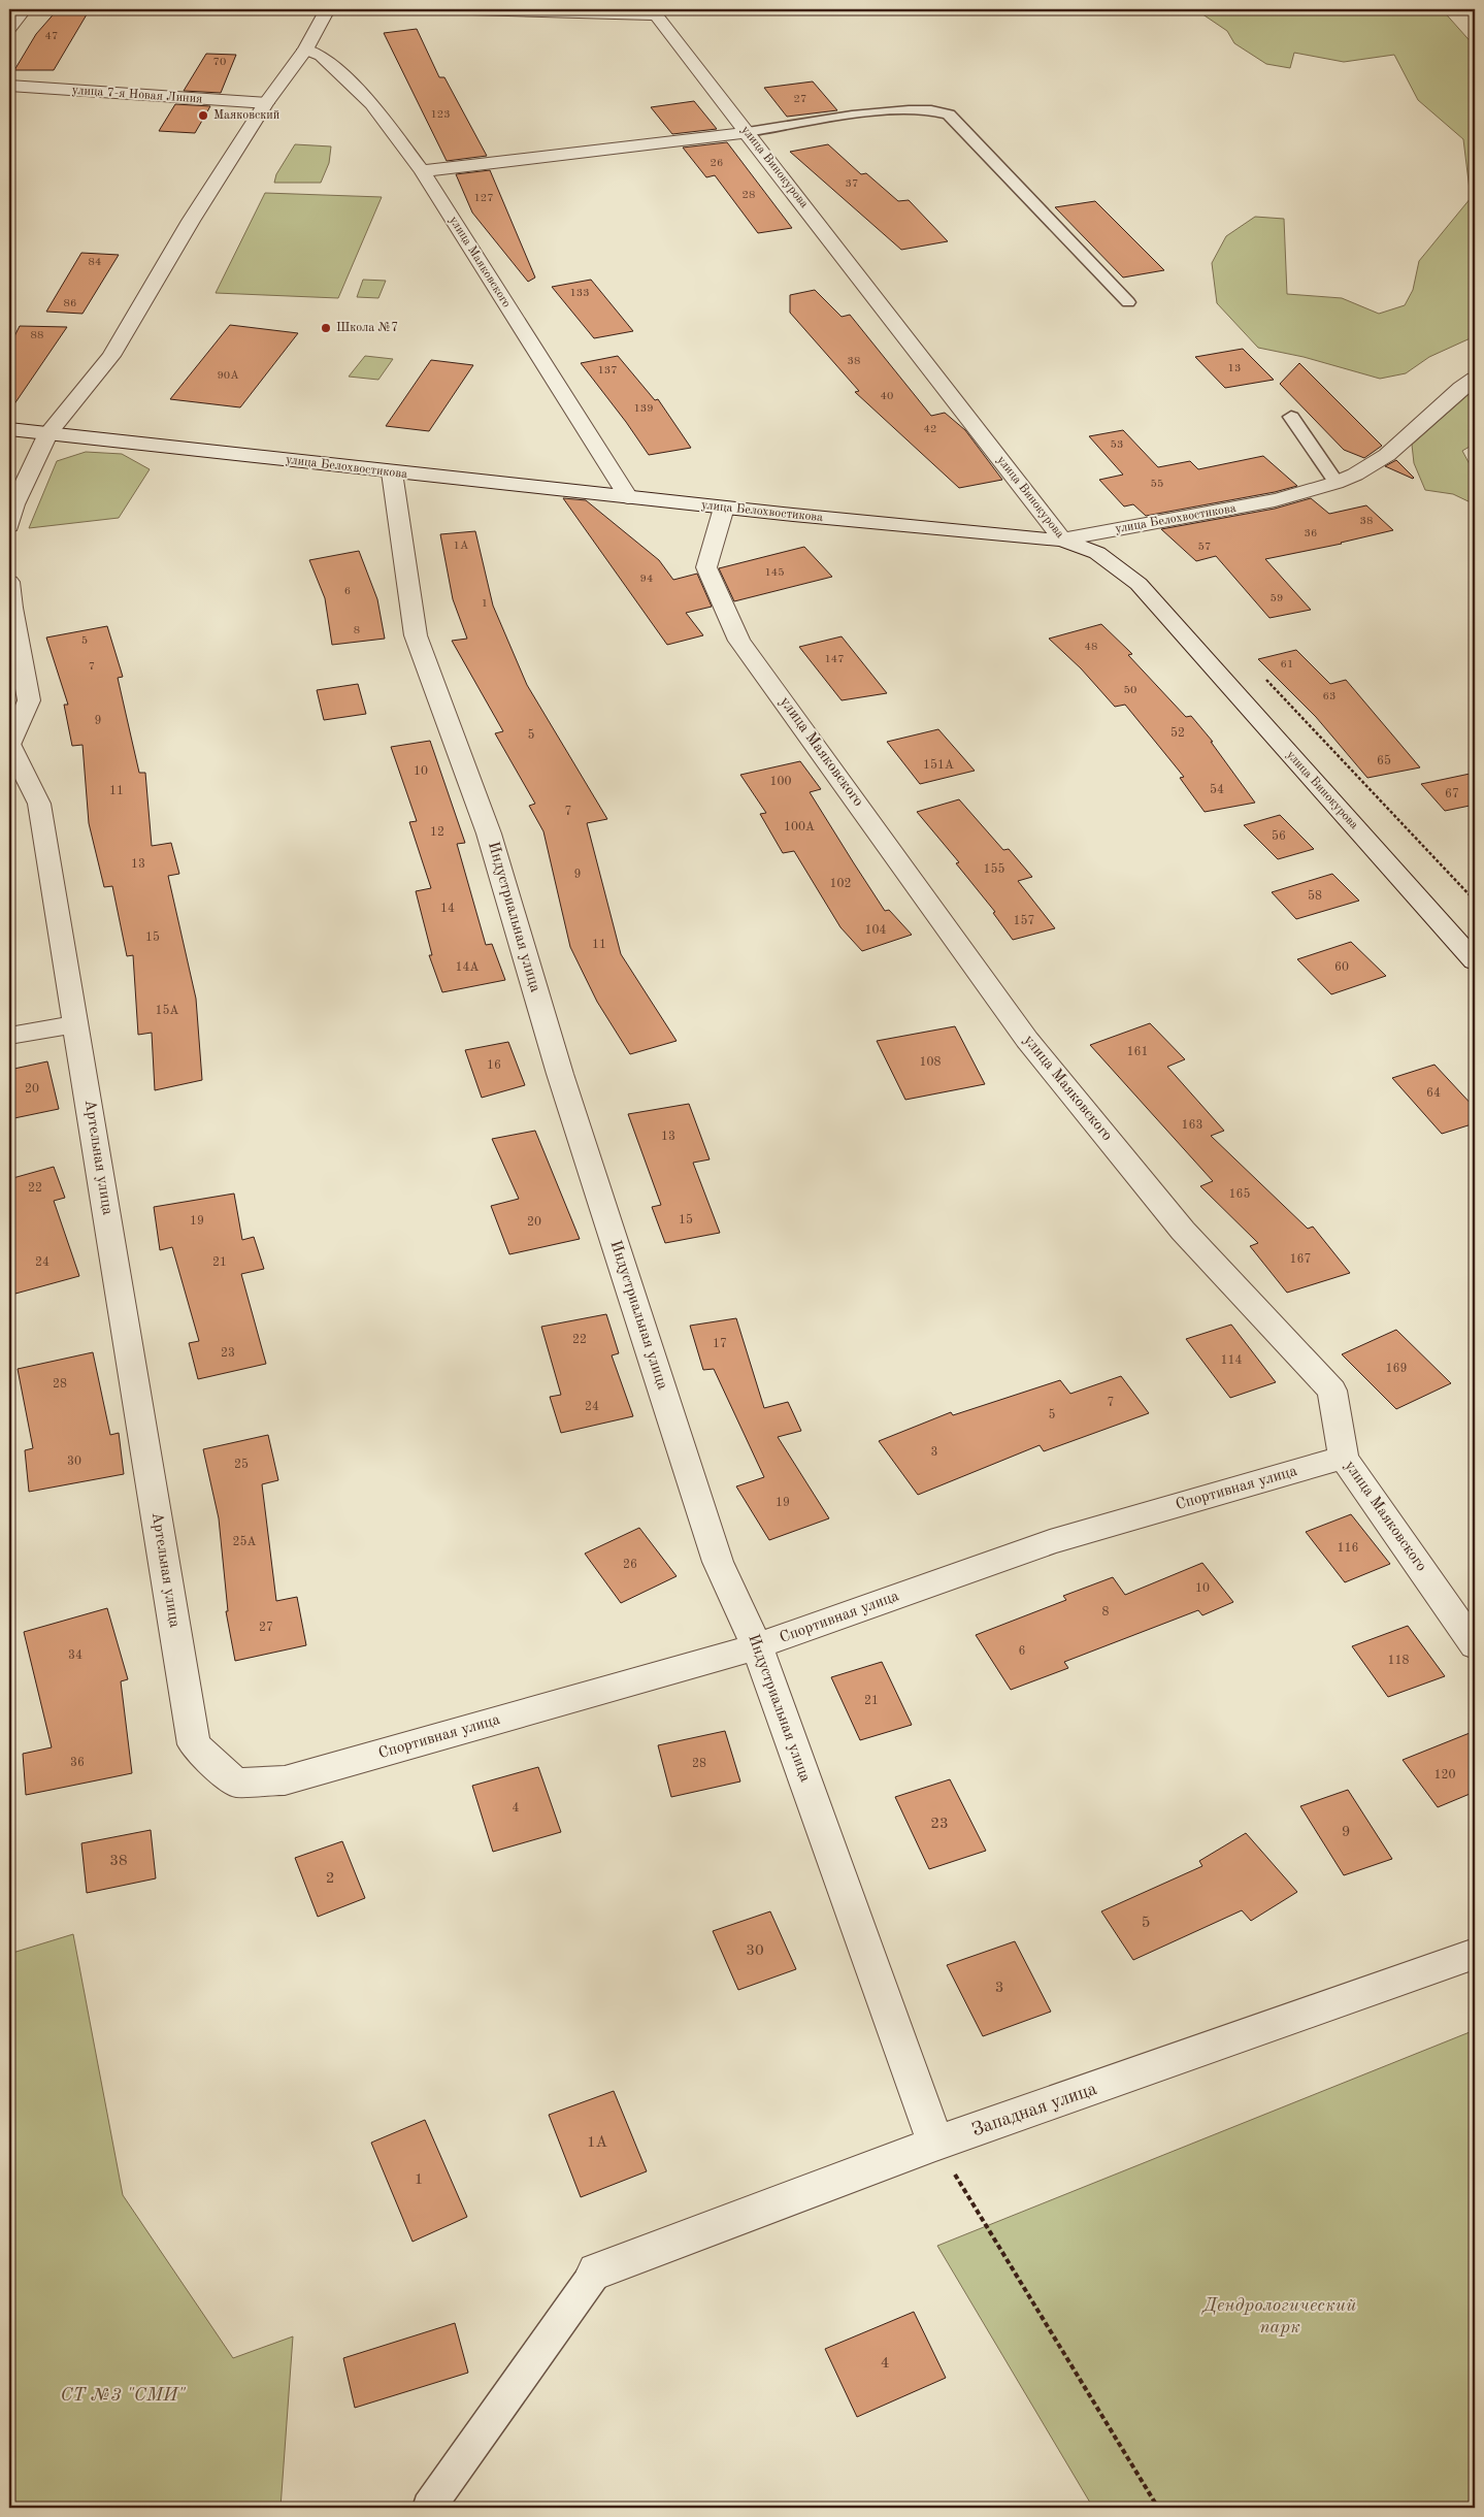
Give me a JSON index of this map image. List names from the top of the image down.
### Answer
{
  "streets": {
    "street": [
      "улица 7-я Новая Линия",
      "улица Винокурова",
      "улица Маяковского",
      "улица Белохвостикова",
      "Индустриальная улица",
      "Артельная улица",
      "Спортивная улица",
      "Западная улица"
    ]
  },
  "crossings": [
    ["улица Винокурова", "улица Белохвостикова"],
    ["улица Маяковского", "улица Белохвостикова"],
    ["улица Маяковского", "Спортивная улица"],
    ["улица Белохвостикова", "Индустриальная улица"],
    ["Индустриальная улица", "Спортивная улица"],
    ["Индустриальная улица", "Западная улица"],
    ["Артельная улица", "Спортивная улица"]
  ],
  "parks": ["Дендрологический парк", "СТ №3 \"СМИ\""],
  "places": ["Маяковский", "Школа №7"],
  "house_numbers": [
    "47",
    "70",
    "27",
    "123",
    "26",
    "37",
    "28",
    "127",
    "84",
    "133",
    "86",
    "88",
    "38",
    "13",
    "137",
    "90А",
    "40",
    "139",
    "42",
    "53",
    "55",
    "38",
    "36",
    "1А",
    "57",
    "145",
    "94",
    "6",
    "59",
    "1",
    "8",
    "5",
    "48",
    "147",
    "61",
    "7",
    "50",
    "63",
    "9",
    "52",
    "5",
    "65",
    "151А",
    "10",
    "100",
    "54",
    "11",
    "67",
    "7",
    "100А",
    "12",
    "56",
    "13",
    "155",
    "9",
    "102",
    "58",
    "14",
    "157",
    "104",
    "15",
    "11",
    "14А",
    "60",
    "15А",
    "161",
    "108",
    "16",
    "20",
    "64",
    "163",
    "13",
    "22",
    "165",
    "15",
    "19",
    "20",
    "167",
    "24",
    "21",
    "22",
    "17",
    "23",
    "114",
    "169",
    "28",
    "7",
    "24",
    "5",
    "3",
    "30",
    "25",
    "19",
    "25А",
    "116",
    "26",
    "10",
    "8",
    "27",
    "6",
    "34",
    "118",
    "21",
    "36",
    "28",
    "120",
    "4",
    "23",
    "9",
    "38",
    "2",
    "5",
    "30",
    "3",
    "1А",
    "1",
    "4"
  ]
}
